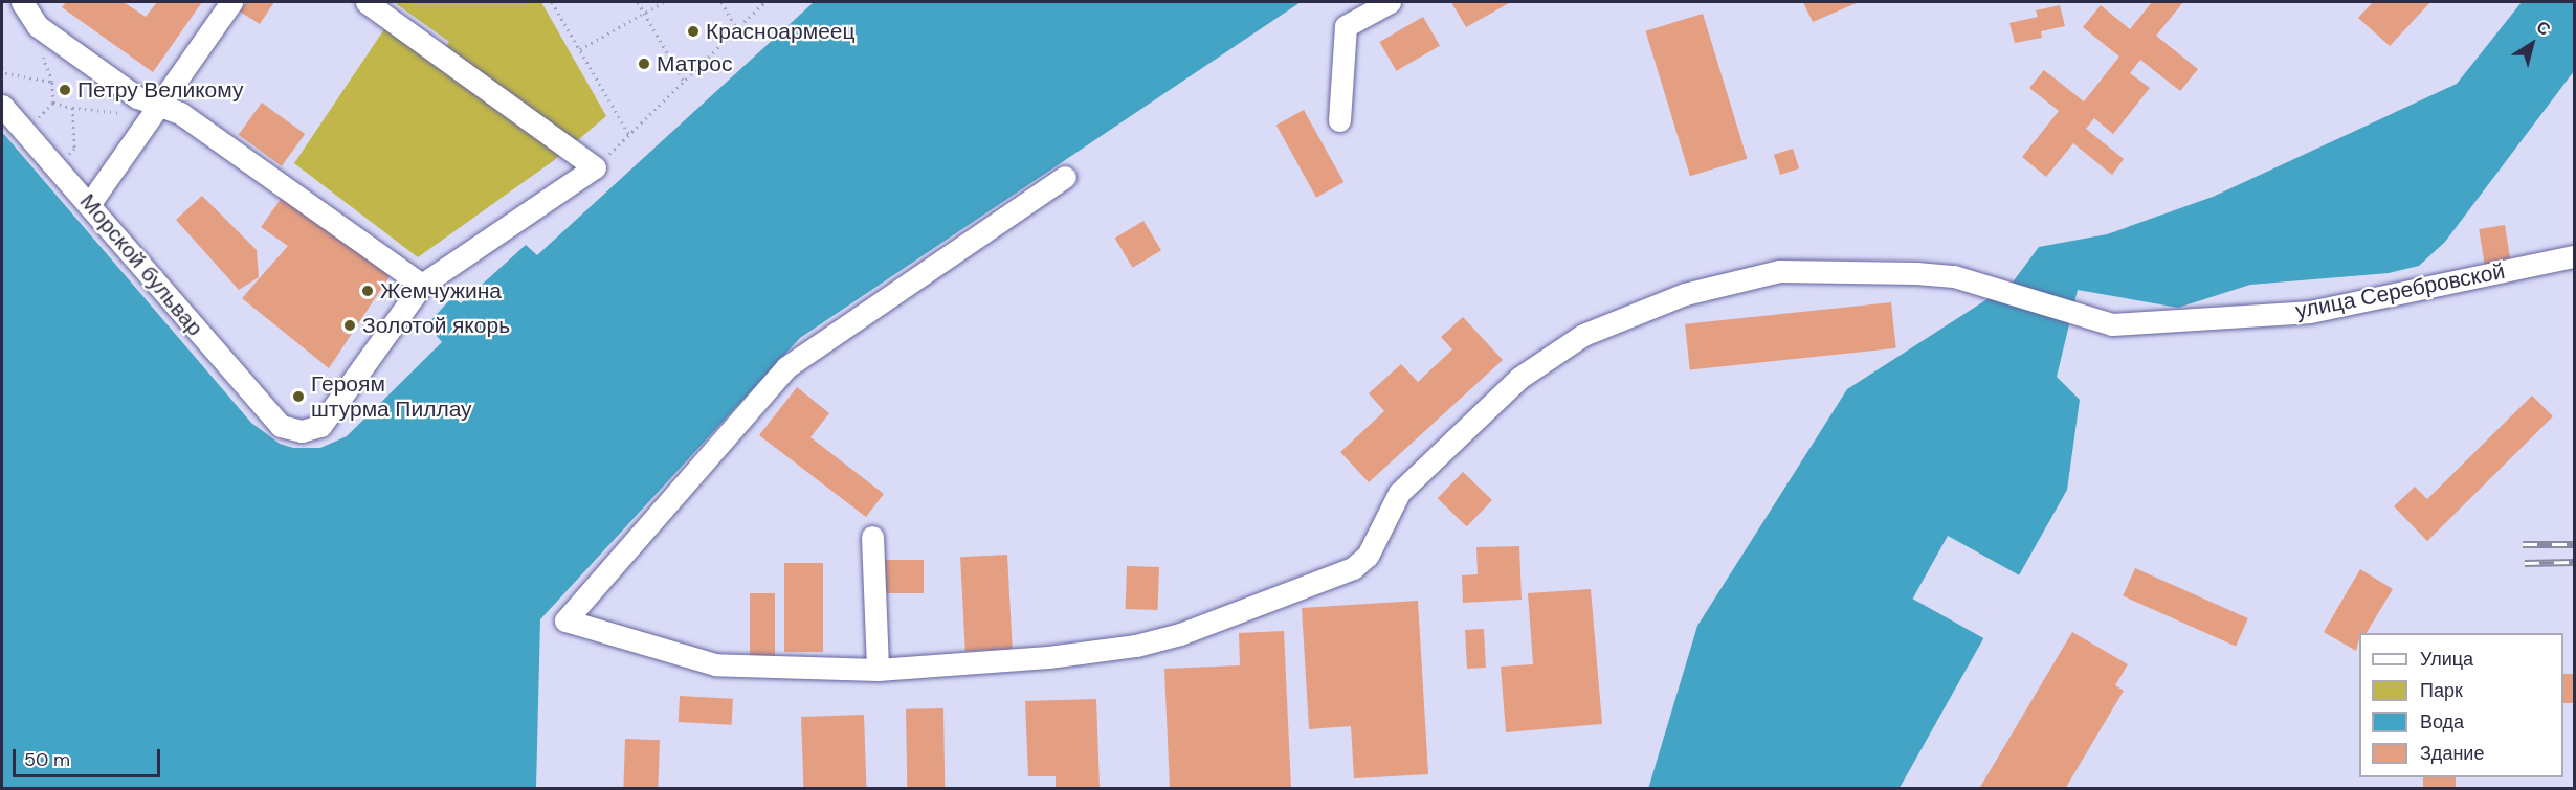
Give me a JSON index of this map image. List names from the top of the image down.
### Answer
{
  "streets": {
    "street": ["Морской бульвар", "улица Серебровской"]
  },
  "places": [
    "Красноармеец",
    "Матрос",
    "Петру Великому",
    "Жемчужина",
    "Золотой якорь",
    "Героям штурма Пиллау"
  ],
  "legend": [
    "Улица",
    "Парк",
    "Вода",
    "Здание"
  ],
  "scale_bar": "50 m",
  "north": "top right"
}
